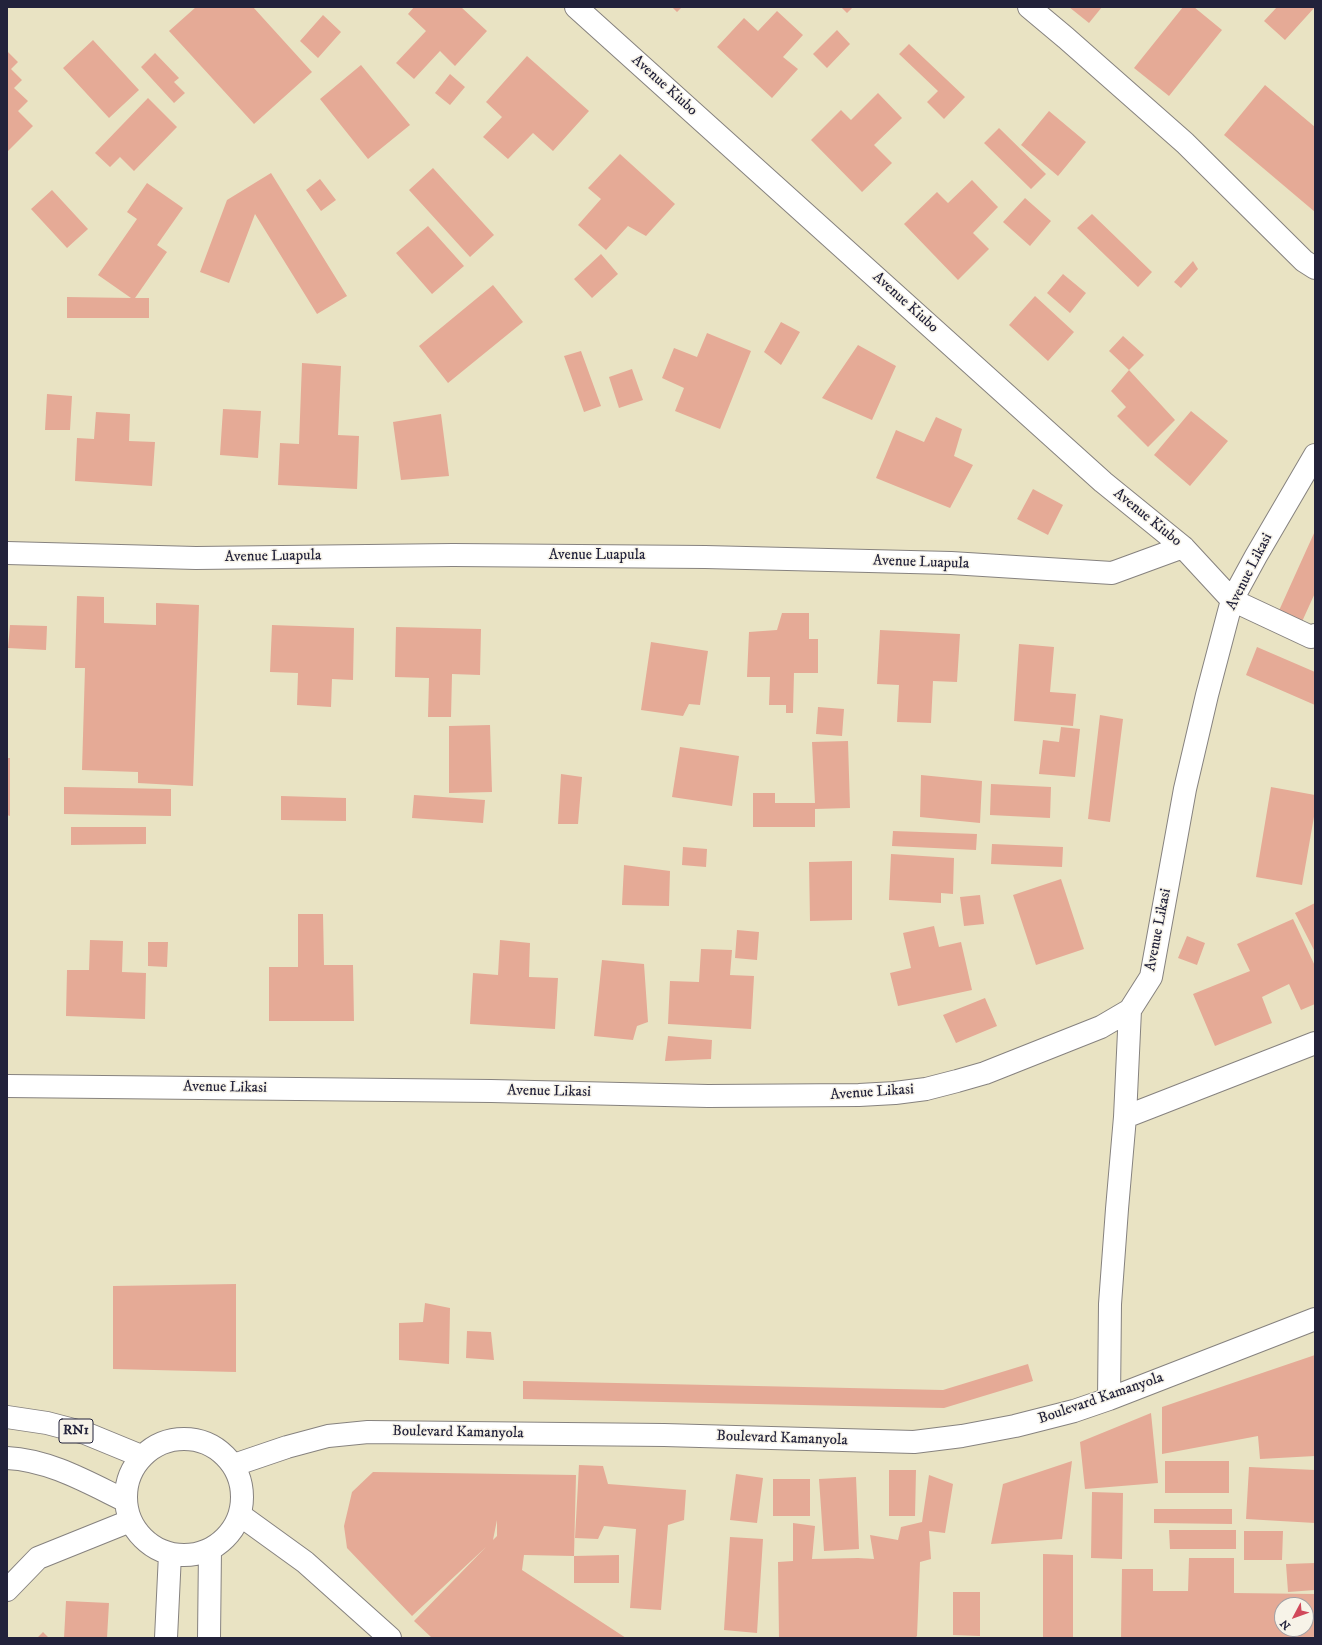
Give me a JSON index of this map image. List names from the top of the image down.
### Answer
{
  "streets": {
    "main road": [
      "Avenue Kiubo",
      "Avenue Luapula",
      "Avenue Likasi",
      "Boulevard Kamanyola",
      "RN1"
    ]
  },
  "crossings": [
    ["Avenue Kiubo", "Avenue Luapula"],
    ["Avenue Kiubo", "Avenue Likasi"],
    ["Boulevard Kamanyola", "RN1"]
  ],
  "north": "bottom left"
}
